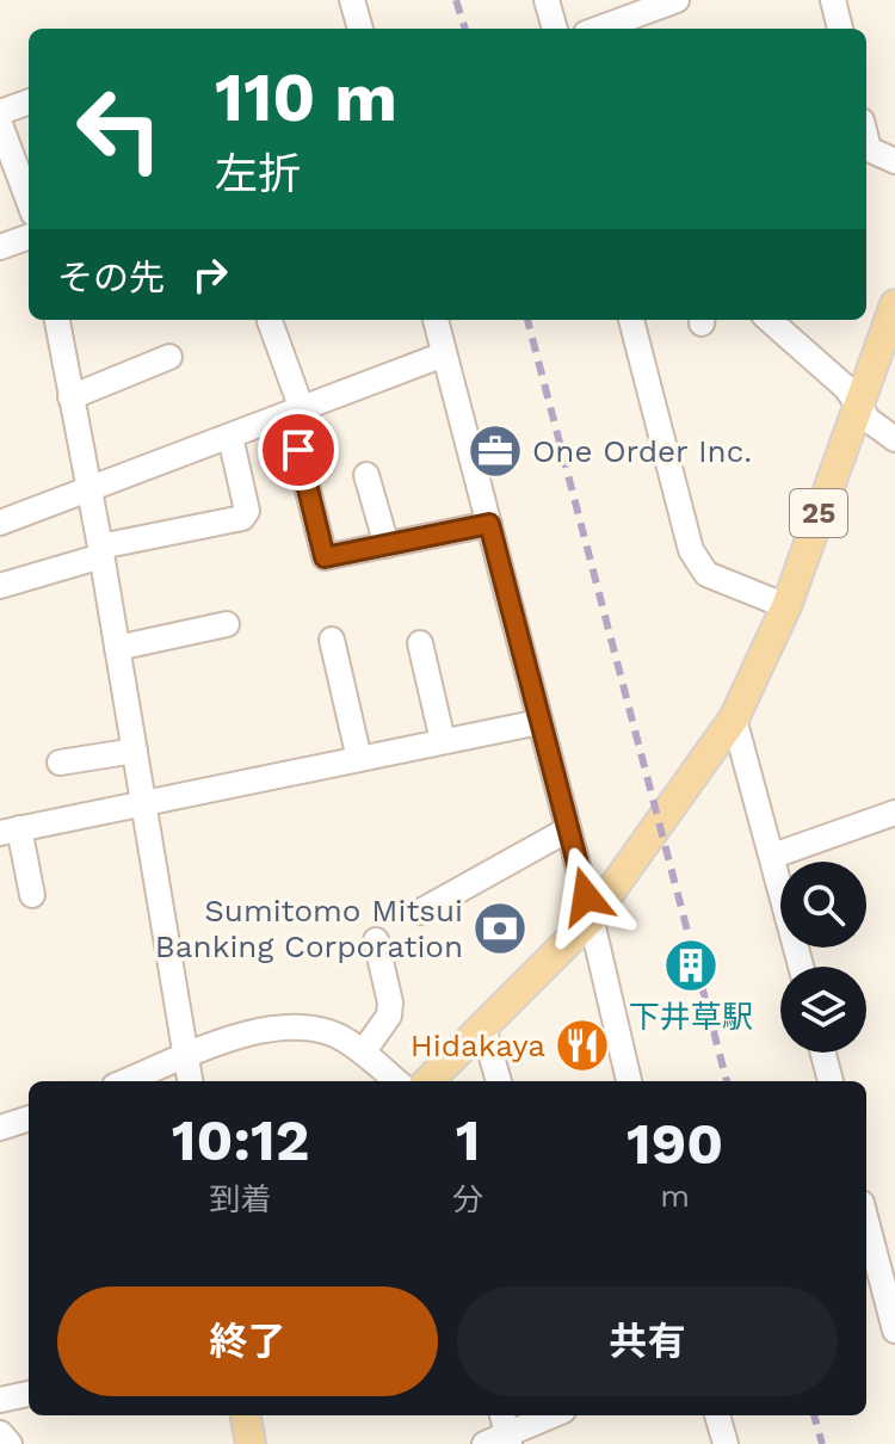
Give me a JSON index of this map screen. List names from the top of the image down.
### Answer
{
  "streets": {
    "main road": ["25"]
  },
  "places": {
    "office": ["One Order Inc."],
    "bank": ["Sumitomo Mitsui Banking Corporation"],
    "building": ["下井草駅"],
    "restaurant": ["Hidakaya"]
  },
  "page": {
    "turn": ["110 m", "左折"],
    "then": "その先",
    "eta": [
      "10:12",
      "到着",
      "1",
      "分",
      "190",
      "m"
    ],
    "buttons": ["終了", "共有"]
  }
}
